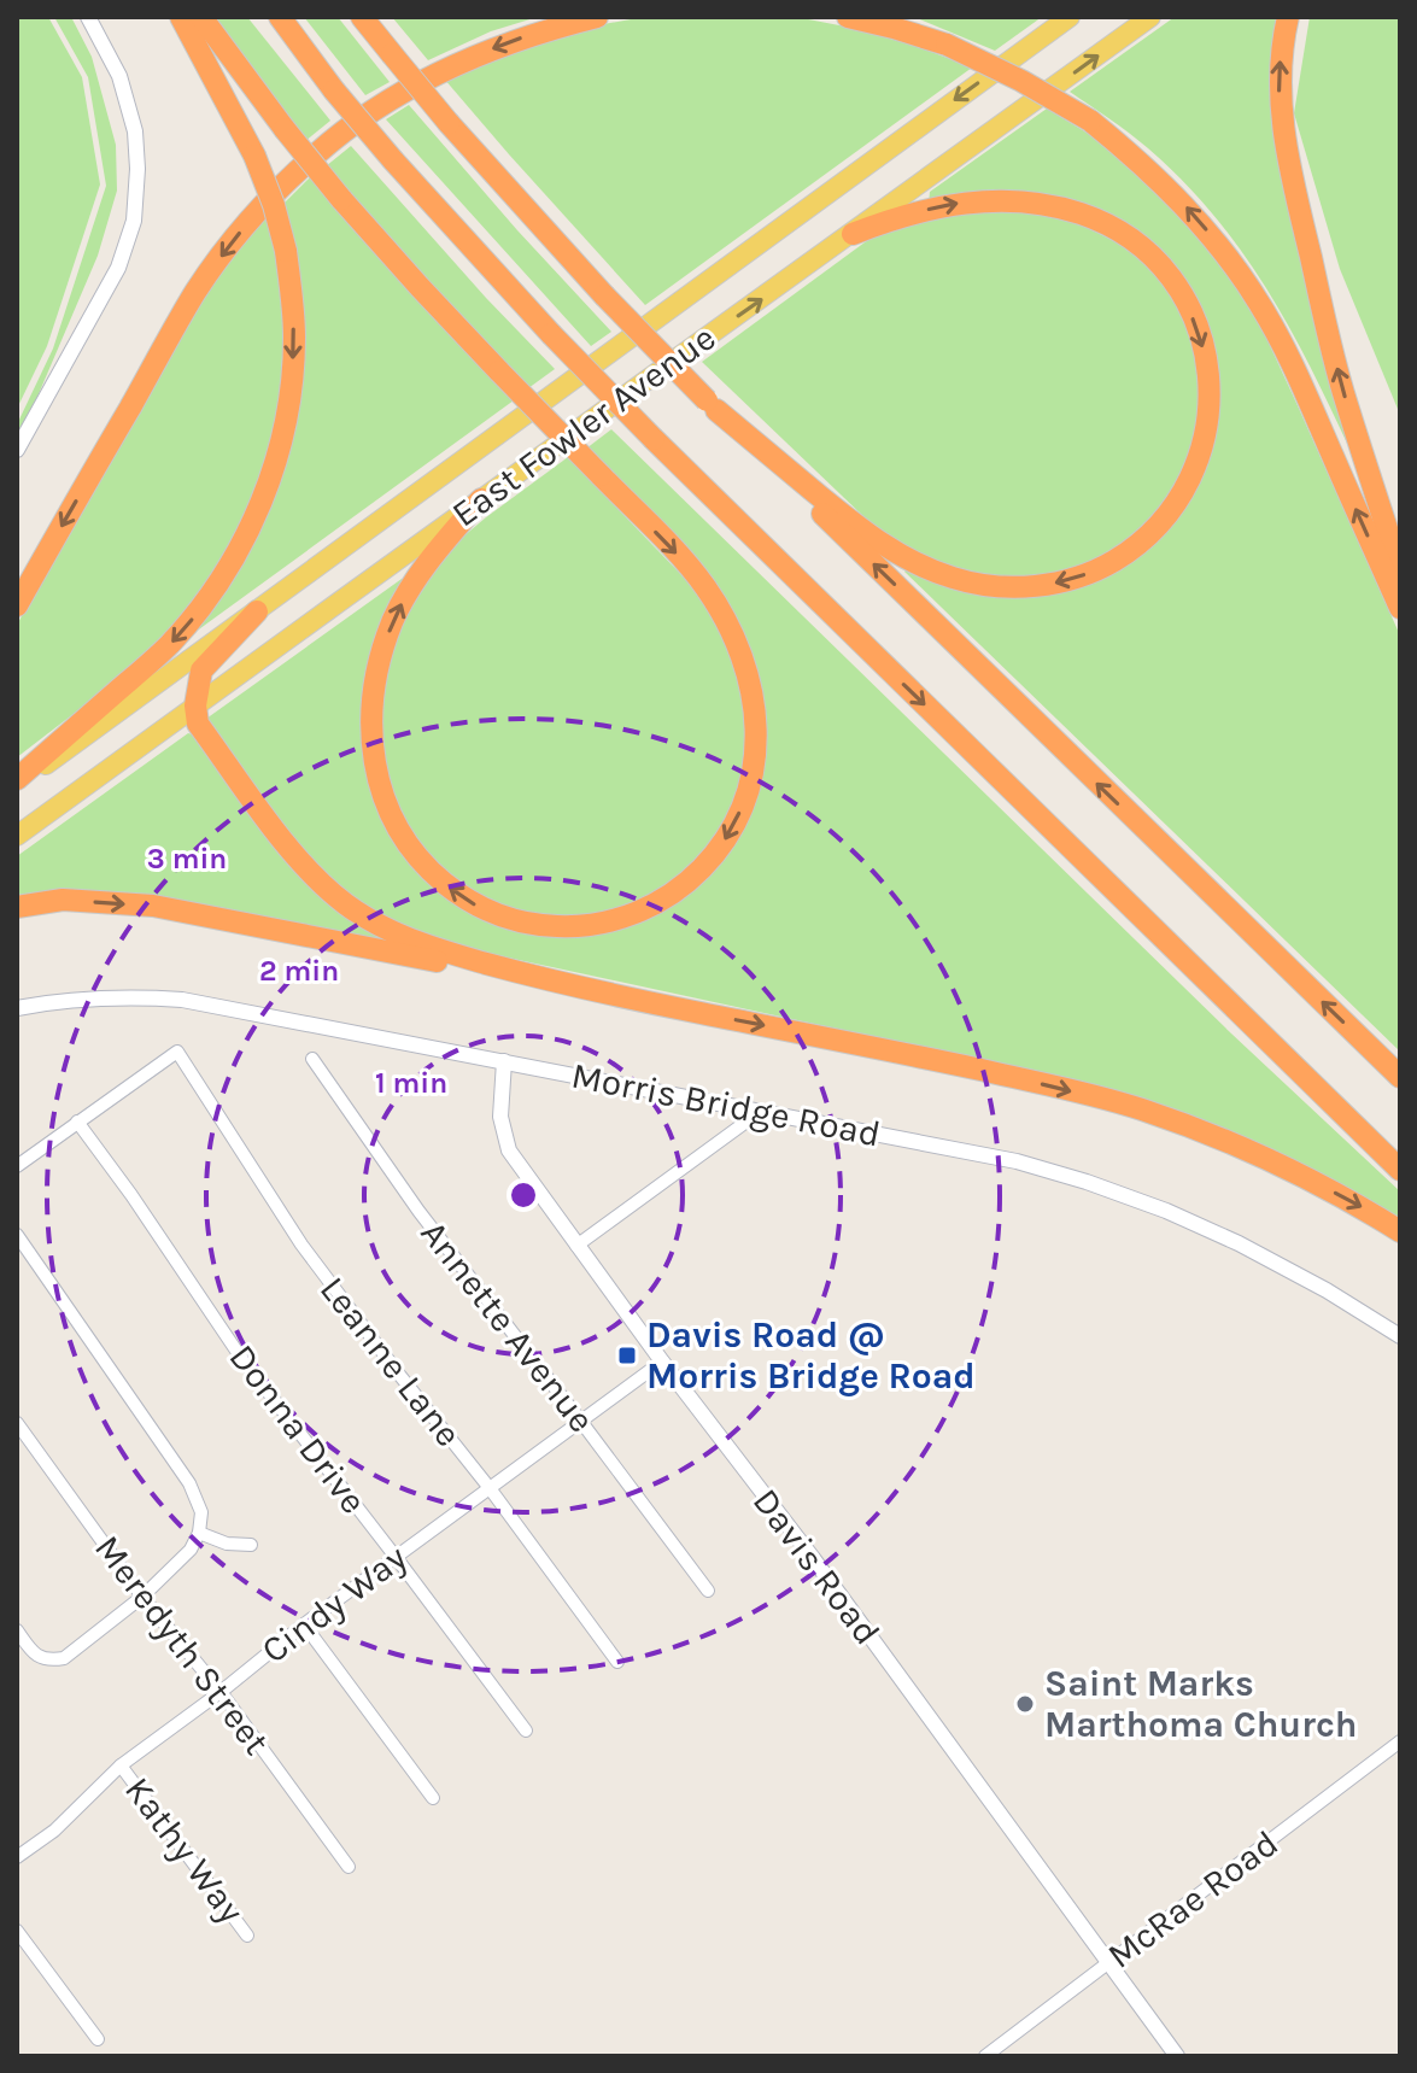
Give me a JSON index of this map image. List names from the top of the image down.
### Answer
{
  "streets": {
    "main road": ["East Fowler Avenue"],
    "street": [
      "Morris Bridge Road",
      "Annette Avenue",
      "Leanne Lane",
      "Donna Drive",
      "Davis Road",
      "Cindy Way",
      "Meredyth Street",
      "Kathy Way",
      "McRae Road"
    ]
  },
  "crossings": [
    ["Morris Bridge Road", "Davis Road"],
    ["Annette Avenue", "Cindy Way"],
    ["Leanne Lane", "Donna Drive"],
    ["Leanne Lane", "Cindy Way"],
    ["Donna Drive", "Cindy Way"],
    ["Davis Road", "Cindy Way"],
    ["Davis Road", "McRae Road"],
    ["Cindy Way", "Meredyth Street"],
    ["Cindy Way", "Kathy Way"]
  ],
  "places": {
    "transit": ["Davis Road @ Morris Bridge Road"],
    "other": ["Saint Marks Marthoma Church"]
  },
  "rings": ["3 min", "2 min", "1 min"]
}
